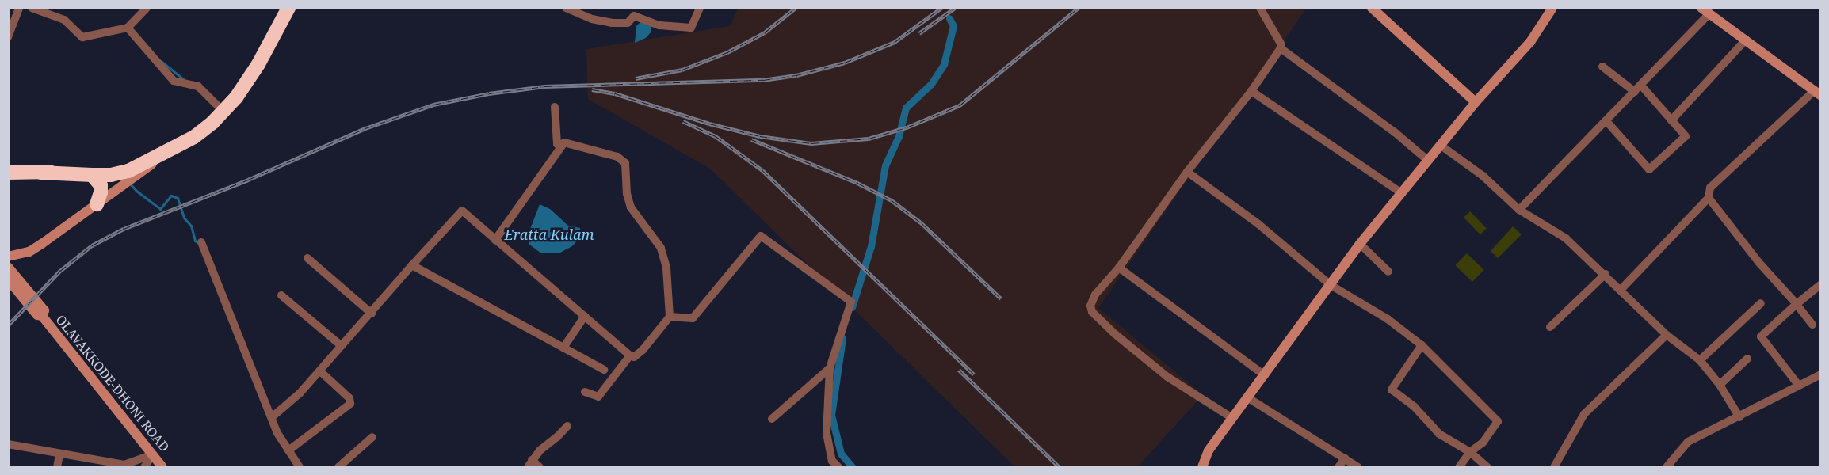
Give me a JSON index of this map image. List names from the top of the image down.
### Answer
{
  "streets": {
    "street": ["OLAVAKKODE-DHONI ROAD"]
  },
  "water": ["Eratta Kulam"]
}
